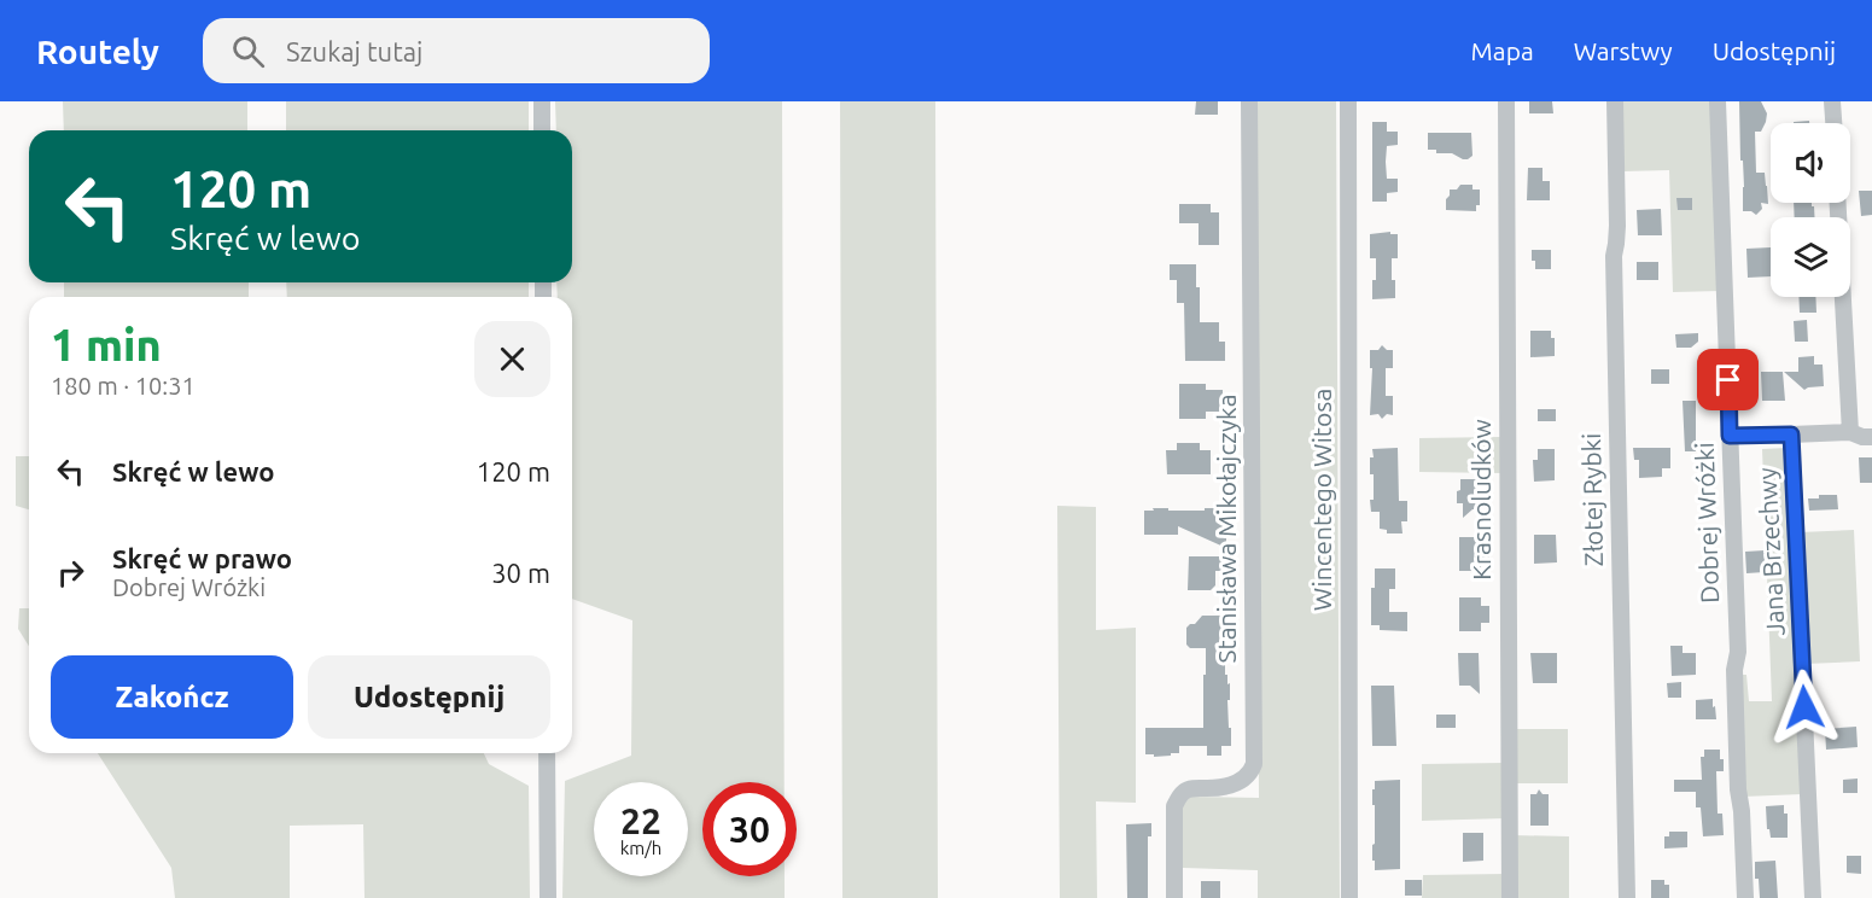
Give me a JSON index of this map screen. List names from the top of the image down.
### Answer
{
  "streets": {
    "street": [
      "Wincentego Witosa",
      "Krasnoludków",
      "Złotej Rybki",
      "Dobrej Wróżki",
      "Stanisława Mikołajczyka",
      "Jana Brzechwy"
    ]
  },
  "page": {
    "header": "Routely",
    "search": "Szukaj tutaj",
    "nav": ["Mapa", "Warstwy", "Udostępnij"],
    "turn": ["120 m", "Skręć w lewo"],
    "heading": ["1 min", "180 m · 10:31"],
    "list": [
      {
        "name": "Skręć w lewo",
        "value": "120 m"
      },
      {
        "name": "Skręć w prawo",
        "note": "Dobrej Wróżki",
        "value": "30 m"
      }
    ],
    "buttons": ["Zakończ", "Udostępnij"],
    "speed": "22 km/h",
    "limit": "30"
  }
}
